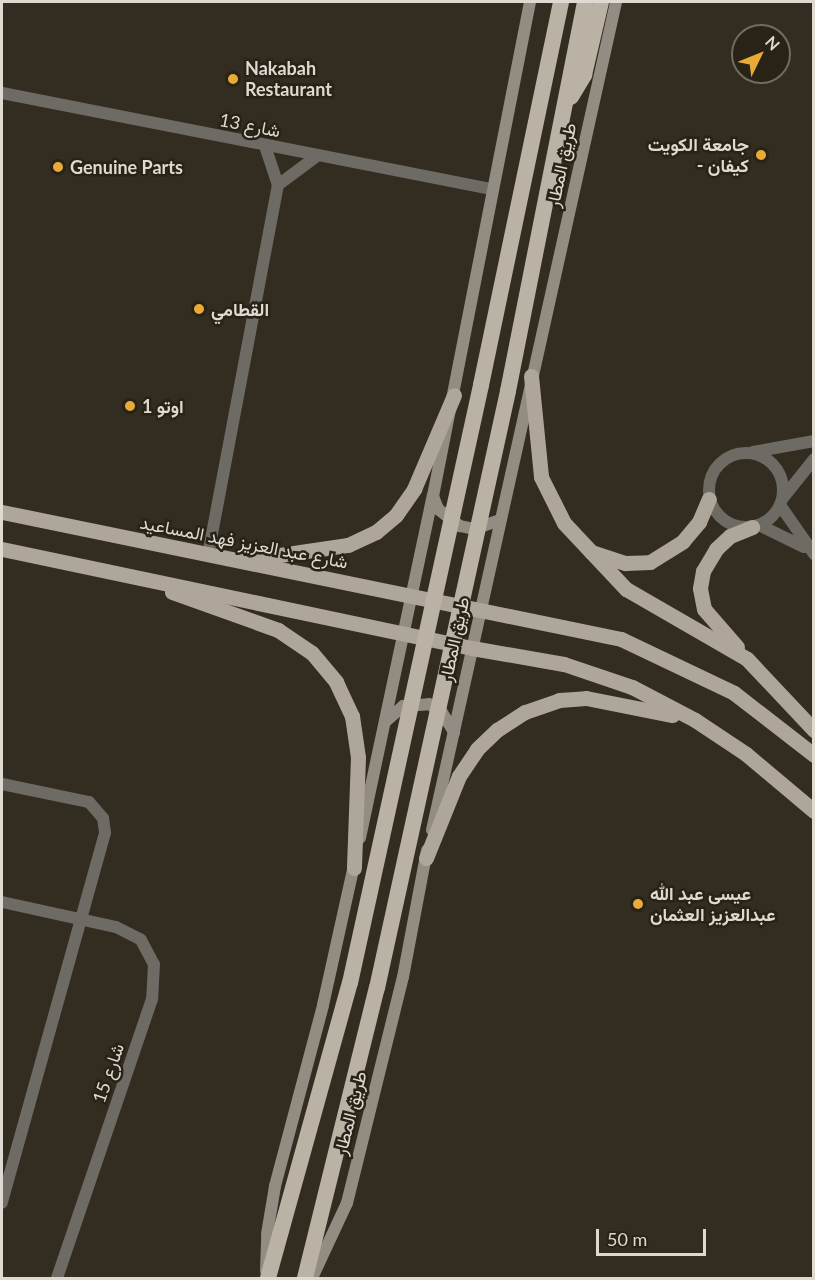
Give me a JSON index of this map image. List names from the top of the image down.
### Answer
{
  "streets": {
    "highway": ["طريق المطار"],
    "main road": ["شارع عبد العزيز فهد المساعيد"],
    "street": ["شارع 13", "شارع 15"]
  },
  "crossings": [
    ["شارع 13", "طريق المطار"],
    ["طريق المطار", "شارع عبد العزيز فهد المساعيد"]
  ],
  "places": [
    "Nakabah Restaurant",
    "جامعة الكويت - كيفان",
    "Genuine Parts",
    "القطامي",
    "اوتو 1",
    "عيسى عبد الله عبدالعزيز العثمان"
  ],
  "scale_bar": "50 m",
  "north": "top right"
}
